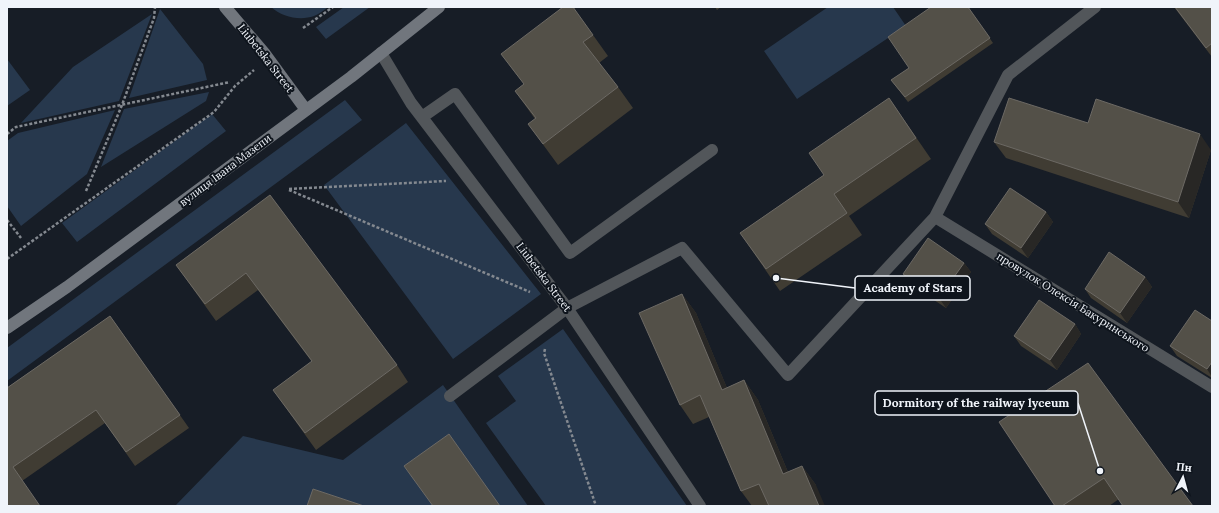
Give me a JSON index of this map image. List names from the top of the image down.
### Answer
{
  "streets": {
    "main road": ["Liubetska Street", "вулиця Івана Мазепи"],
    "street": ["провулок Олексія Бакуринського"]
  },
  "crossings": [
    ["Liubetska Street", "вулиця Івана Мазепи"]
  ],
  "places": ["Academy of Stars", "Dormitory of the railway lyceum"],
  "north": "top"
}
